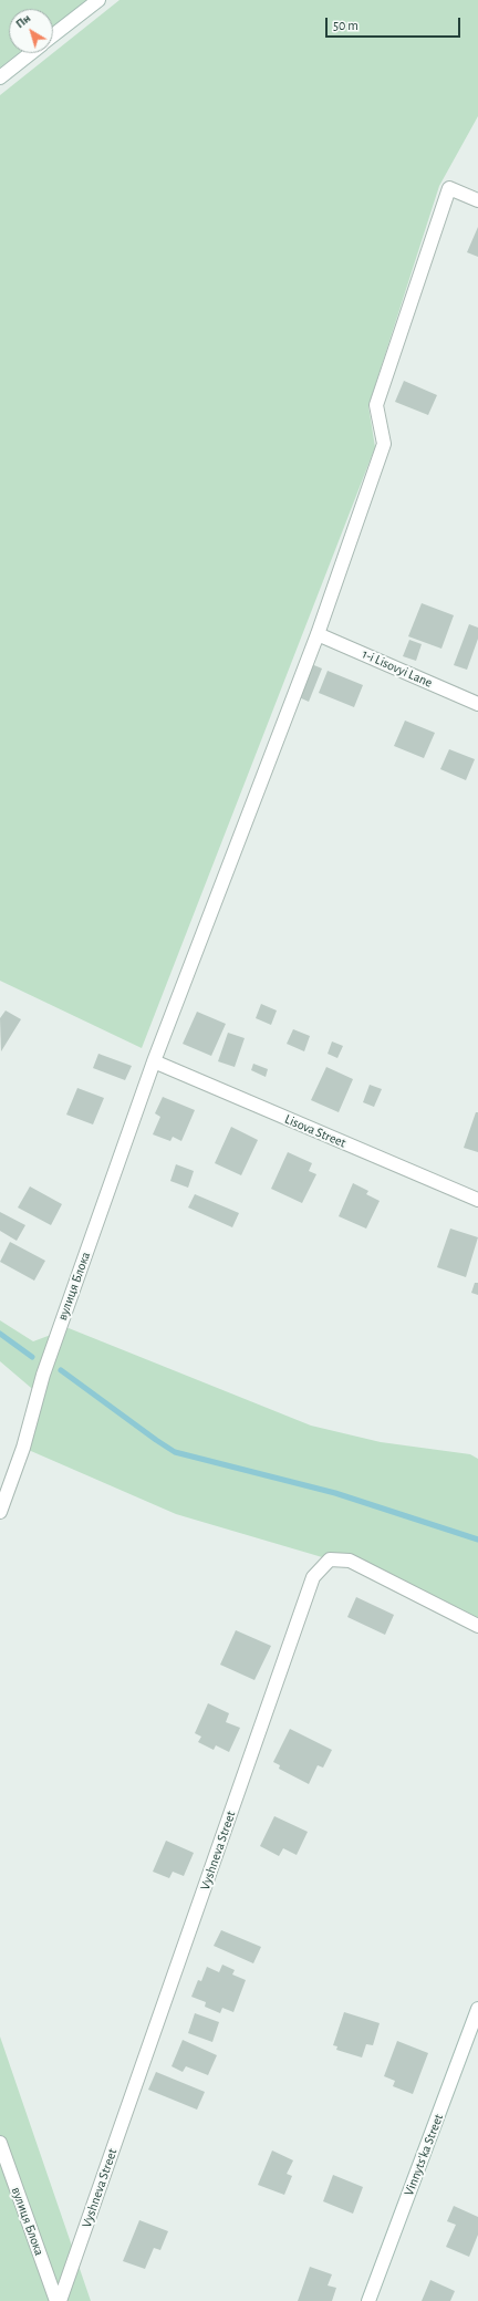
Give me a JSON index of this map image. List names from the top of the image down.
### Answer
{
  "streets": {
    "street": [
      "1-i Lisovyi Lane",
      "Lisova Street",
      "вулиця Блока",
      "Vyshneva Street",
      "Vinnyts'ka Street"
    ]
  },
  "crossings": [
    ["1-i Lisovyi Lane", "вулиця Блока"],
    ["Lisova Street", "вулиця Блока"],
    ["вулиця Блока", "Vyshneva Street"]
  ],
  "scale_bar": "50 m",
  "north": "top left"
}
